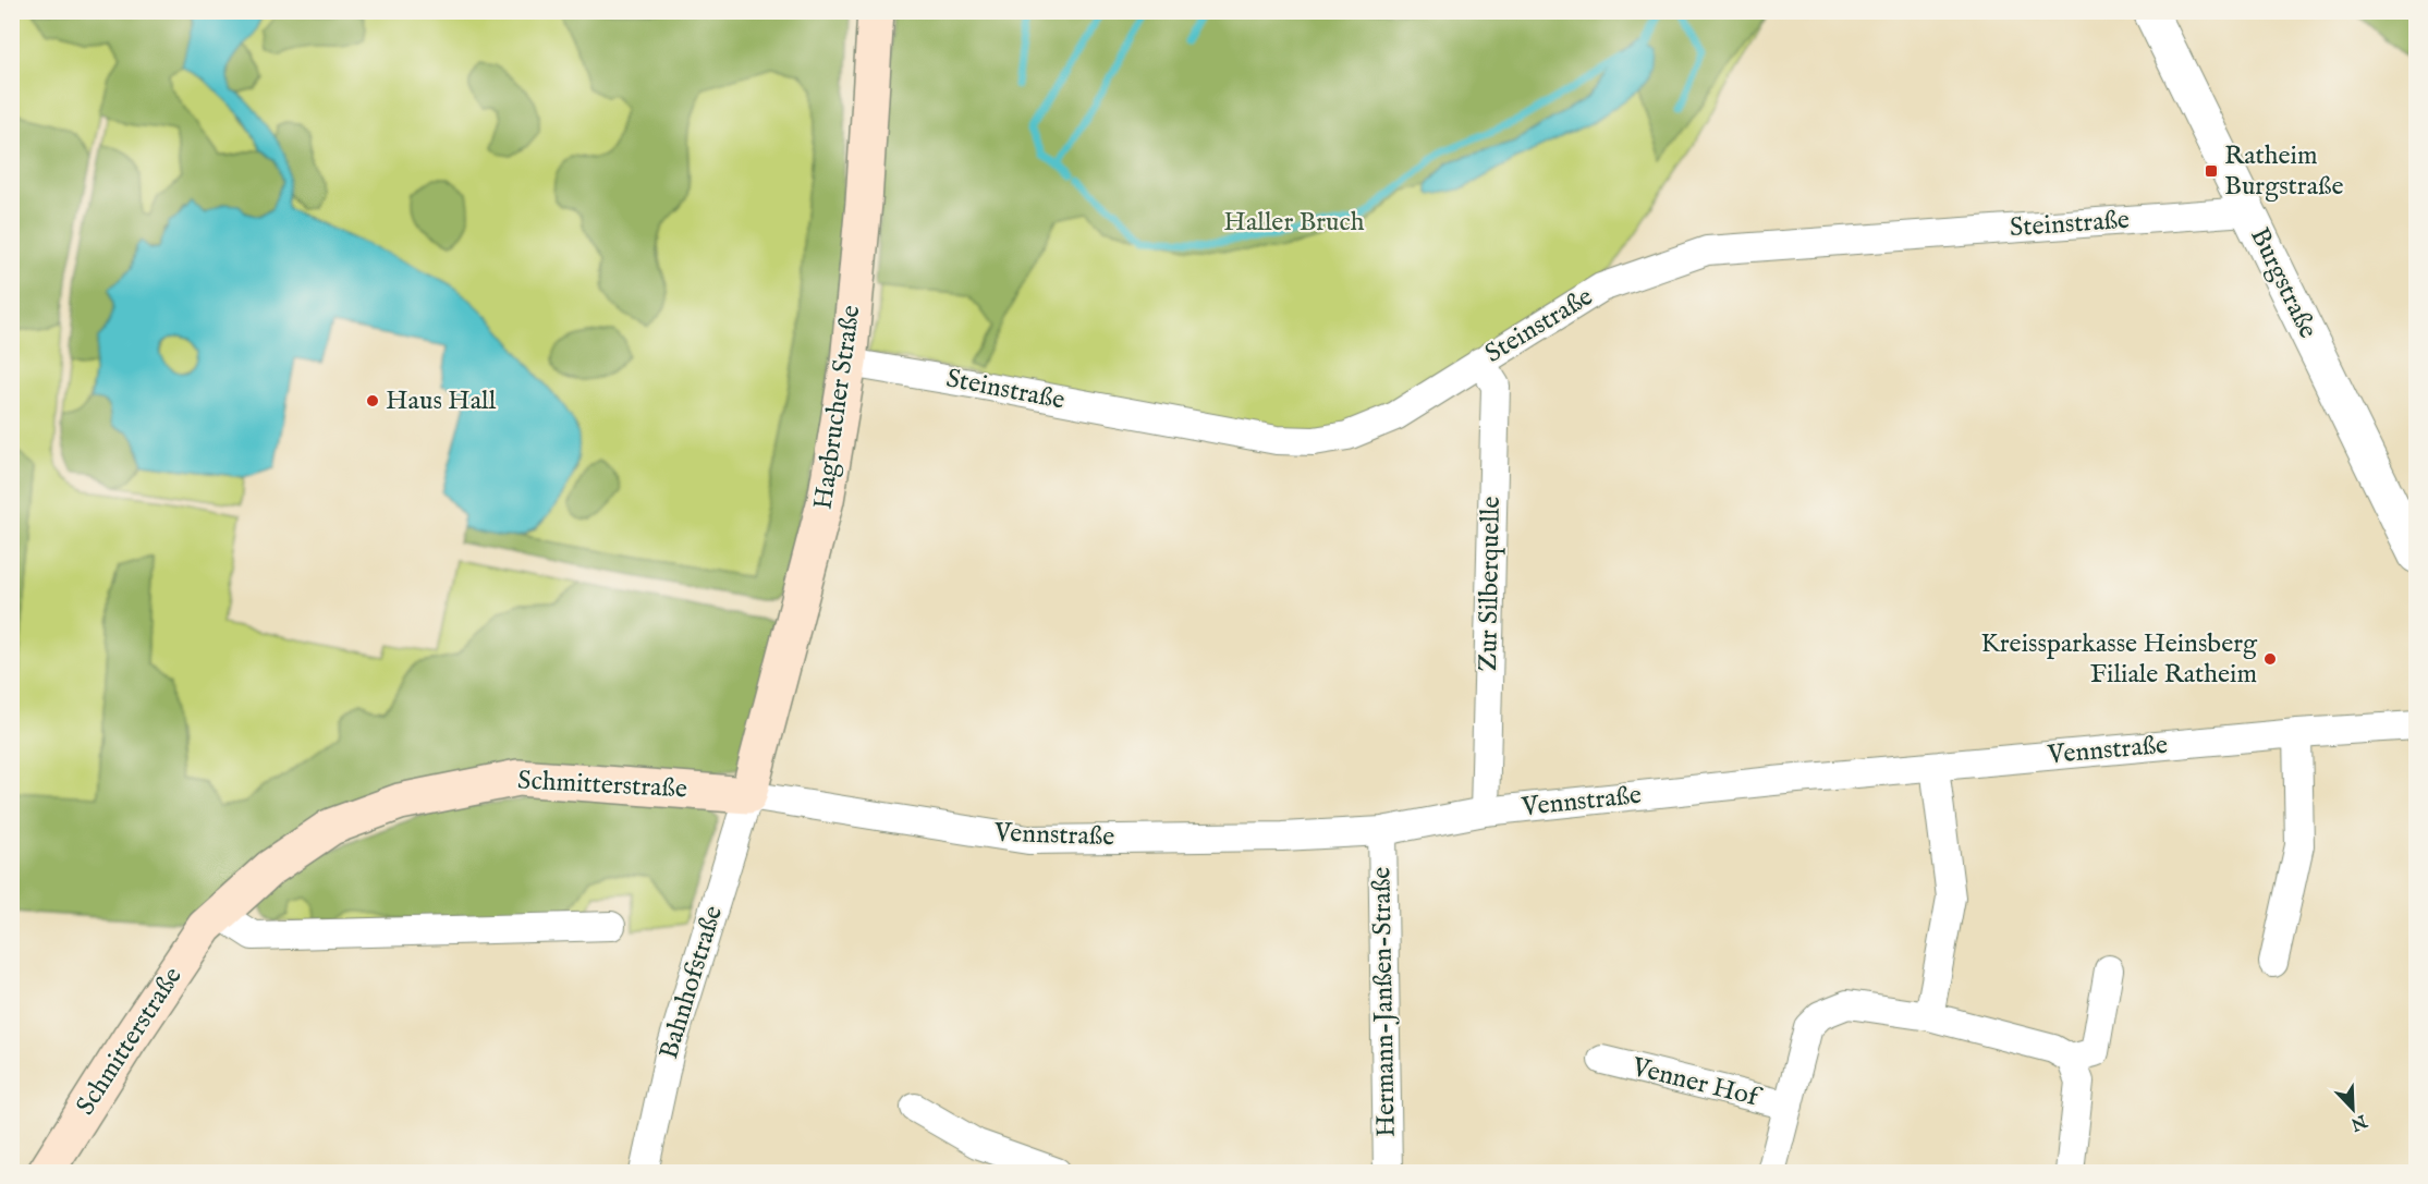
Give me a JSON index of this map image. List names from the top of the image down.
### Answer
{
  "streets": {
    "main road": ["Hagbrucher Straße", "Schmitterstraße"],
    "street": [
      "Steinstraße",
      "Burgstraße",
      "Zur Silberquelle",
      "Vennstraße",
      "Bahnhofstraße",
      "Hermann-Janßen-Straße",
      "Venner Hof"
    ]
  },
  "crossings": [
    ["Steinstraße", "Burgstraße"],
    ["Steinstraße", "Hagbrucher Straße"],
    ["Steinstraße", "Zur Silberquelle"],
    ["Hagbrucher Straße", "Vennstraße"],
    ["Hagbrucher Straße", "Schmitterstraße"],
    ["Hagbrucher Straße", "Bahnhofstraße"],
    ["Zur Silberquelle", "Vennstraße"],
    ["Vennstraße", "Schmitterstraße"],
    ["Vennstraße", "Bahnhofstraße"],
    ["Vennstraße", "Hermann-Janßen-Straße"],
    ["Schmitterstraße", "Bahnhofstraße"]
  ],
  "parks": ["Haller Bruch"],
  "places": {
    "transit": ["Ratheim Burgstraße"],
    "other": ["Haus Hall", "Kreissparkasse Heinsberg Filiale Ratheim"]
  },
  "north": "bottom right"
}
